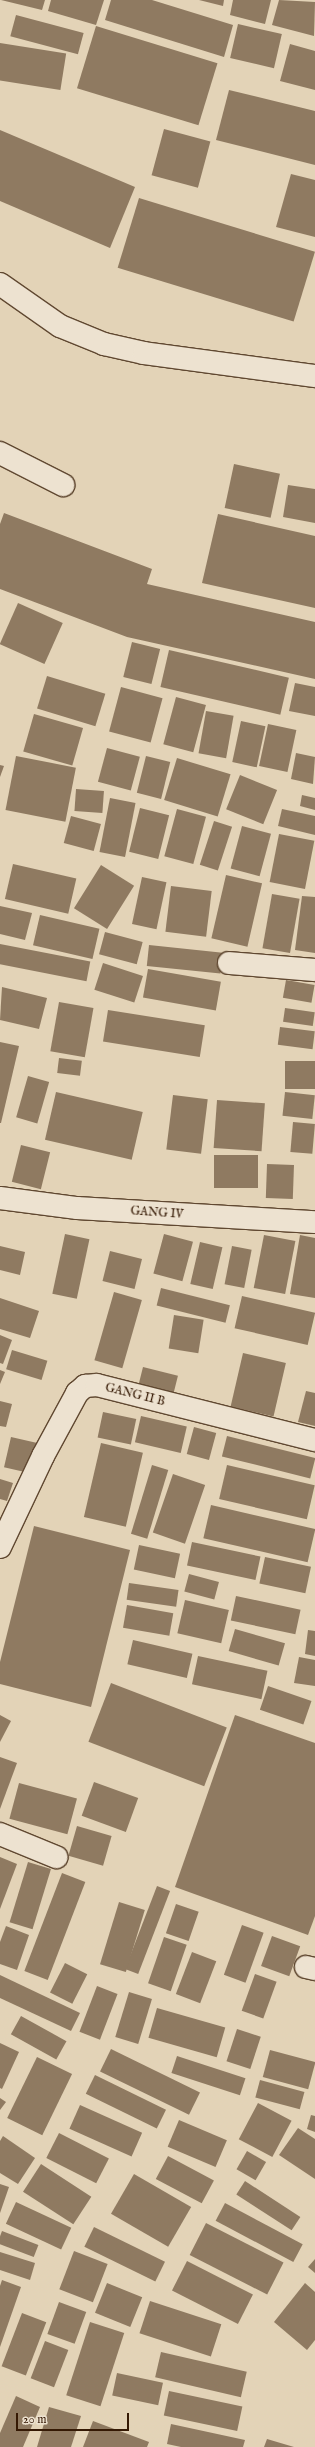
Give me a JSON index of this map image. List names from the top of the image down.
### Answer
{
  "streets": {
    "street": ["GANG IV", "GANG II B"]
  },
  "scale_bar": "20 m"
}
